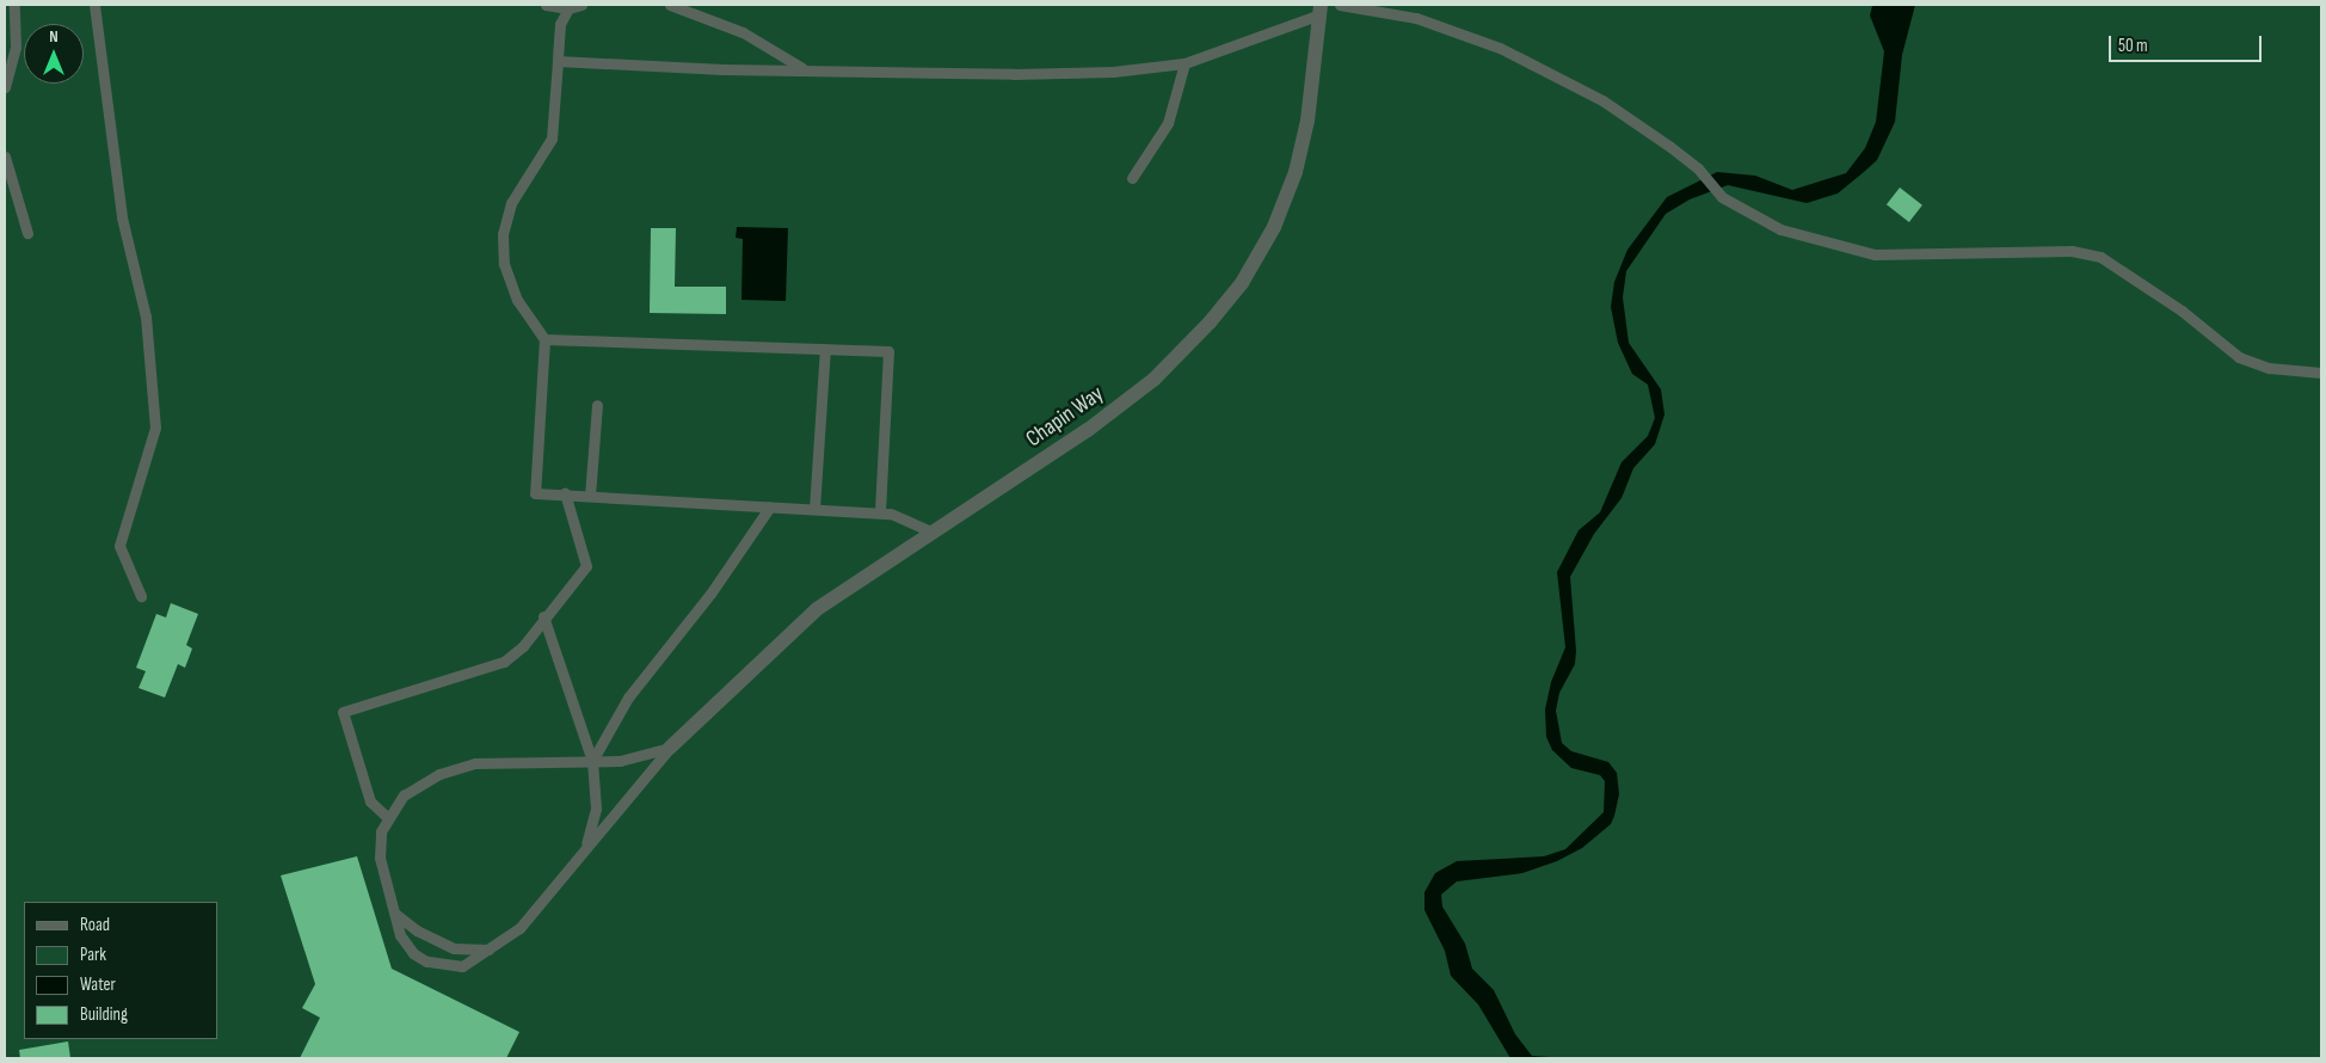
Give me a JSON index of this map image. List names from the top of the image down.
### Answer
{
  "streets": {
    "street": ["Chapin Way"]
  },
  "legend": [
    "Road",
    "Park",
    "Water",
    "Building"
  ],
  "scale_bar": "50 m",
  "north": "top"
}
